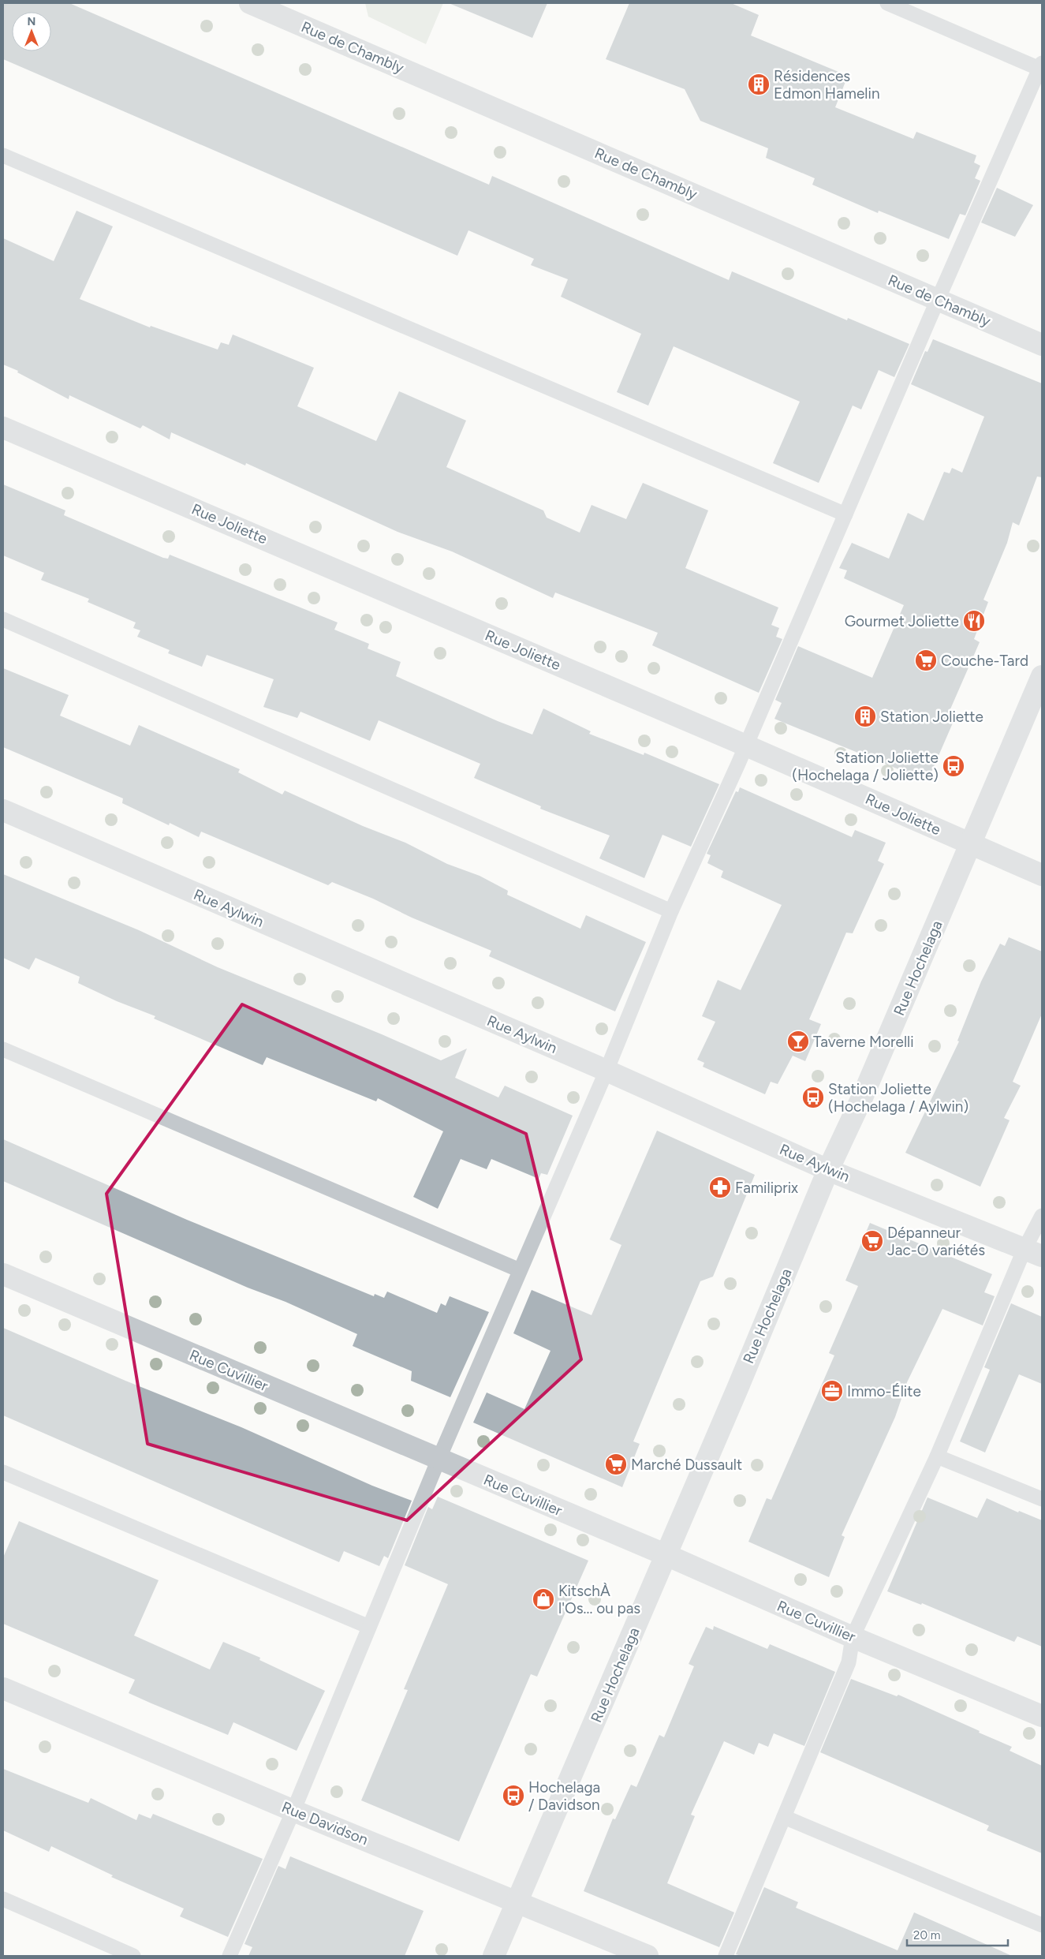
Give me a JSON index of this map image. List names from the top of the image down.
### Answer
{
  "streets": {
    "street": [
      "Rue de Chambly",
      "Rue Joliette",
      "Rue Aylwin",
      "Rue Hochelaga",
      "Rue Cuvillier",
      "Rue Davidson"
    ]
  },
  "crossings": [
    ["Rue Joliette", "Rue Hochelaga"],
    ["Rue Aylwin", "Rue Hochelaga"],
    ["Rue Hochelaga", "Rue Cuvillier"],
    ["Rue Hochelaga", "Rue Davidson"]
  ],
  "places": {
    "building": ["Résidences Edmon Hamelin", "Station Joliette"],
    "restaurant": ["Gourmet Joliette"],
    "supermarket": ["Couche-Tard", "Dépanneur Jac-O variétés", "Marché Dussault"],
    "bus stop": ["Station Joliette (Hochelaga / Joliette)", "Station Joliette (Hochelaga / Aylwin)", "Hochelaga / Davidson"],
    "bar": ["Taverne Morelli"],
    "pharmacy": ["Familiprix"],
    "office": ["Immo-Élite"],
    "shop": ["KitschÀ l'Os... ou pas"]
  },
  "scale_bar": "20 m",
  "north": "top"
}
